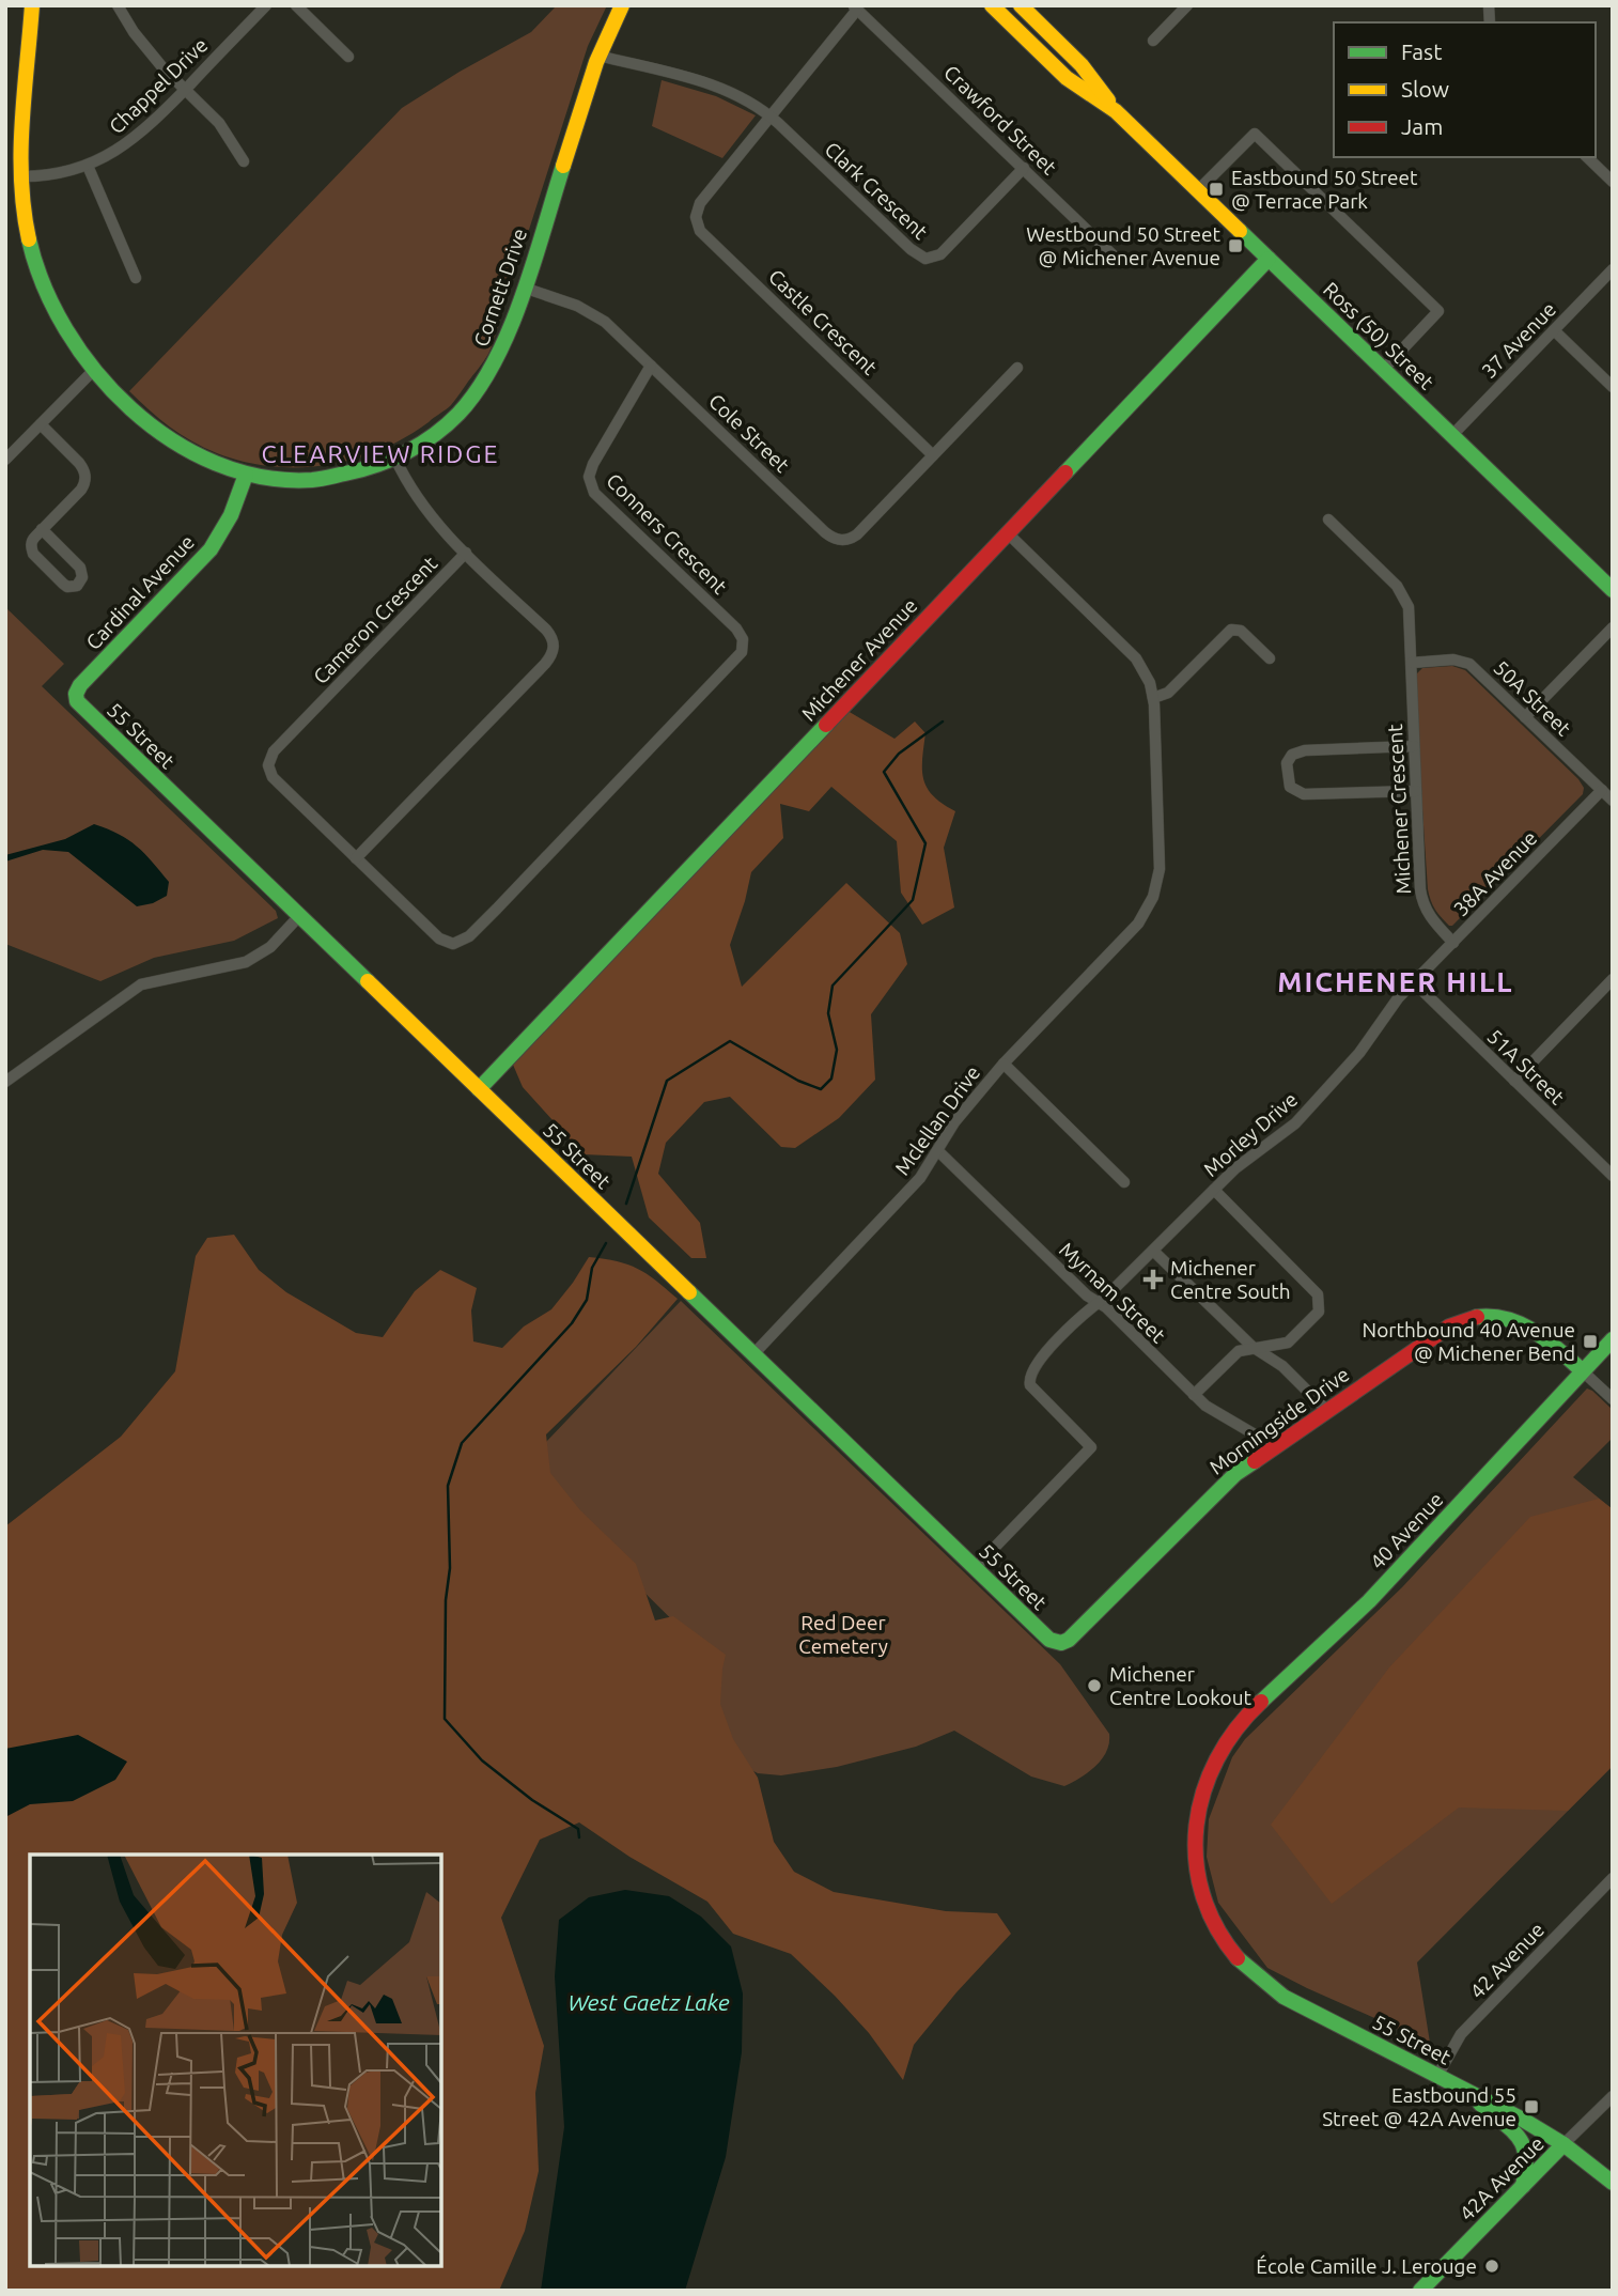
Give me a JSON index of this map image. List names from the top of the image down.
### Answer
{
  "streets": {
    "street": [
      "Chappel Drive",
      "Crawford Street",
      "Clark Crescent",
      "Cornett Drive",
      "Castle Crescent",
      "Ross (50) Street",
      "37 Avenue",
      "Cole Street",
      "Conners Crescent",
      "Cardinal Avenue",
      "Cameron Crescent",
      "Michener Avenue",
      "50A Street",
      "55 Street",
      "Michener Crescent",
      "38A Avenue",
      "51A Street",
      "Mclellan Drive",
      "Morley Drive",
      "Myrnam Street",
      "Morningside Drive",
      "40 Avenue",
      "42 Avenue",
      "42A Avenue"
    ]
  },
  "crossings": [
    ["Chappel Drive", "Cornett Drive"],
    ["Crawford Street", "Clark Crescent"],
    ["Clark Crescent", "Cornett Drive"],
    ["Clark Crescent", "Castle Crescent"],
    ["Cornett Drive", "Cole Street"],
    ["Cornett Drive", "Cardinal Avenue"],
    ["Castle Crescent", "Cole Street"],
    ["Ross (50) Street", "37 Avenue"],
    ["Ross (50) Street", "Michener Avenue"],
    ["Cole Street", "Conners Crescent"],
    ["Conners Crescent", "Cameron Crescent"],
    ["Cardinal Avenue", "55 Street"],
    ["Michener Avenue", "55 Street"],
    ["50A Street", "Michener Crescent"],
    ["50A Street", "38A Avenue"],
    ["55 Street", "Mclellan Drive"],
    ["55 Street", "Morley Drive"],
    ["55 Street", "Morningside Drive"],
    ["55 Street", "40 Avenue"],
    ["55 Street", "42 Avenue"],
    ["55 Street", "42A Avenue"],
    ["Michener Crescent", "38A Avenue"],
    ["38A Avenue", "51A Street"],
    ["38A Avenue", "Morley Drive"],
    ["51A Street", "Morley Drive"],
    ["Mclellan Drive", "Myrnam Street"],
    ["Morley Drive", "Myrnam Street"],
    ["Myrnam Street", "Morningside Drive"],
    ["Morningside Drive", "40 Avenue"]
  ],
  "districts": ["CLEARVIEW RIDGE", "MICHENER HILL"],
  "water": ["West Gaetz Lake"],
  "parks": ["Red Deer Cemetery"],
  "places": {
    "transit": [
      "Eastbound 50 Street @ Terrace Park",
      "Westbound 50 Street @ Michener Avenue",
      "Northbound 40 Avenue @ Michener Bend",
      "Eastbound 55 Street @ 42A Avenue"
    ],
    "health": ["Michener Centre South"],
    "other": ["Michener Centre Lookout", "École Camille J. Lerouge"]
  },
  "legend": ["Fast", "Slow", "Jam"]
}
